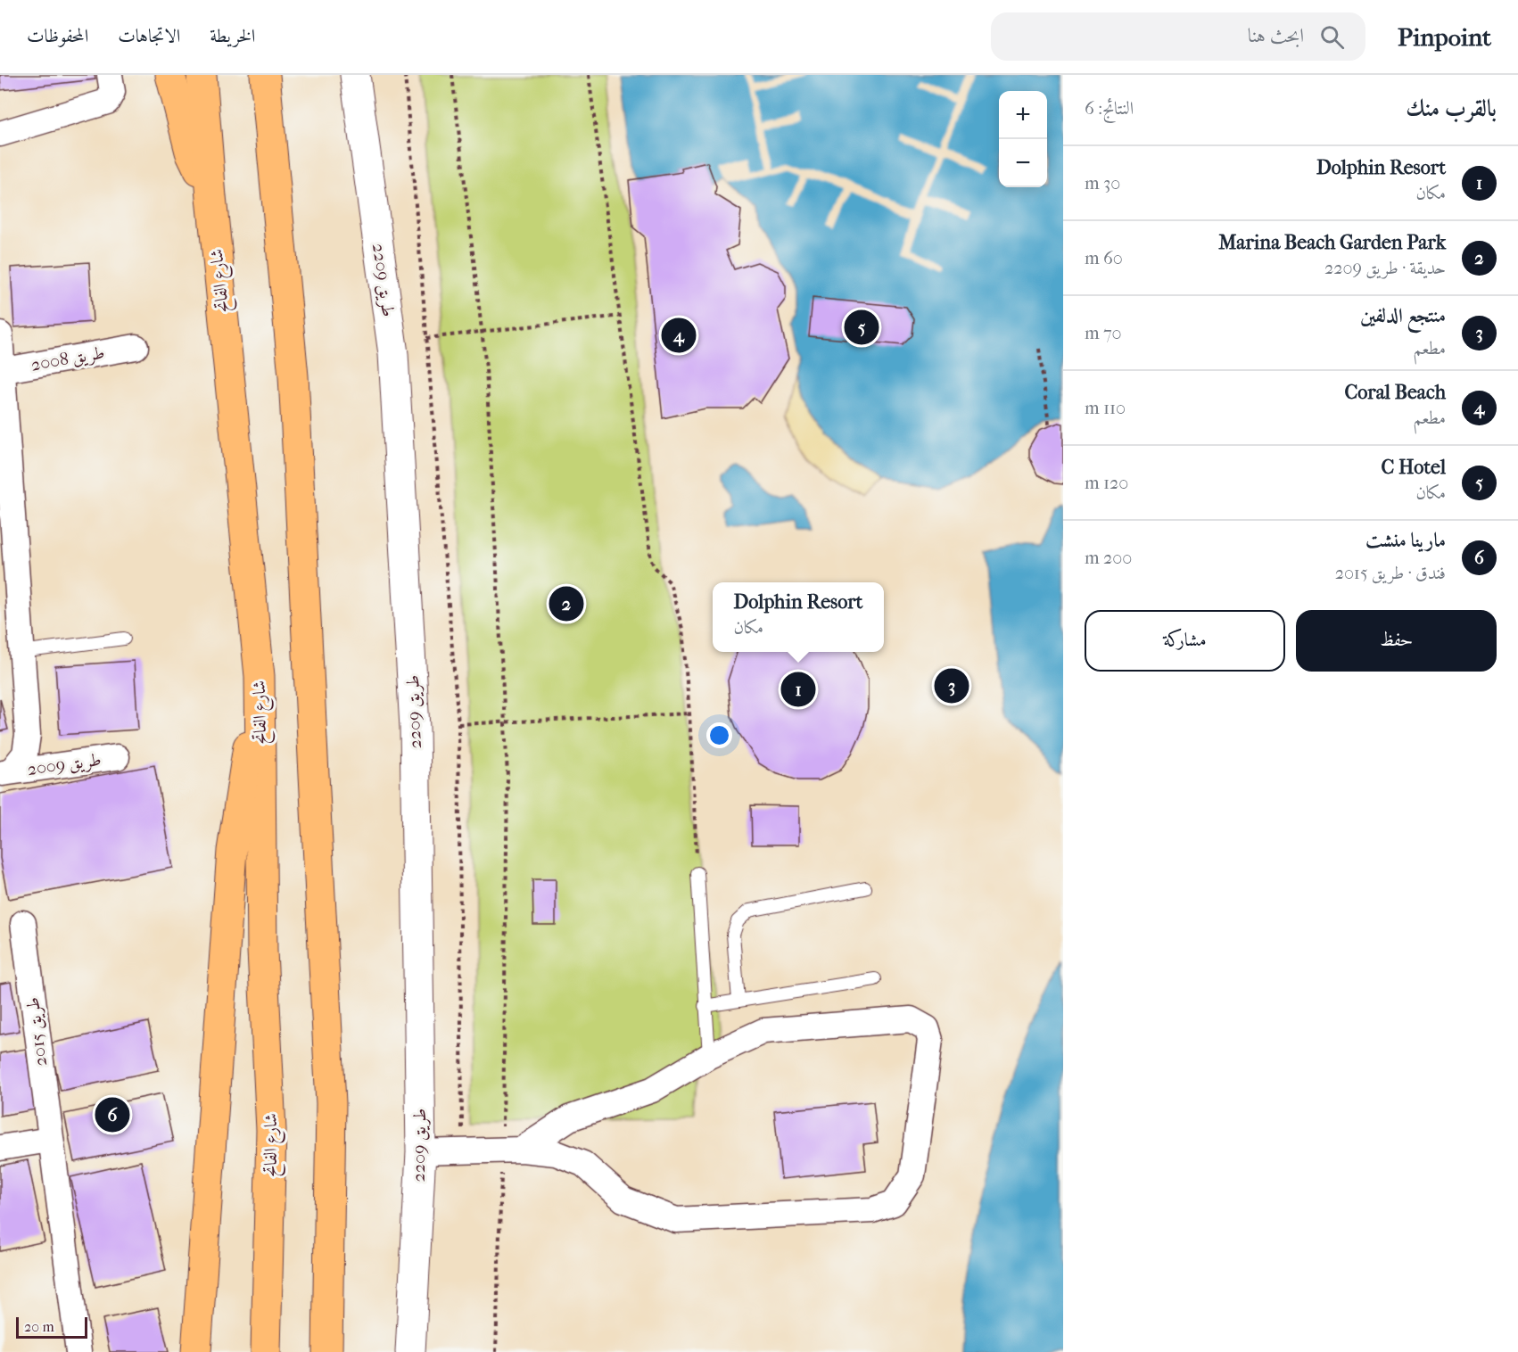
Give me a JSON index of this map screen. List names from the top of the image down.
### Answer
{
  "streets": {
    "main road": ["شارع الفاتح"],
    "street": [
      "طريق 2209",
      "طريق 2008",
      "طريق 2009",
      "طريق 2015"
    ]
  },
  "crossings": [
    ["طريق 2008", "طريق 2009"]
  ],
  "scale_bar": "20 m",
  "page": {
    "header": "Pinpoint",
    "search": "ابحث هنا",
    "nav": ["الخريطة", "الاتجاهات", "المحفوظات"],
    "heading": ["بالقرب منك", "النتائج: 6"],
    "map_buttons": ["+", "−"],
    "list": [
      {
        "mark": "1",
        "name": "Dolphin Resort",
        "note": "مكان",
        "value": "30 m"
      },
      {
        "mark": "2",
        "name": "Marina Beach Garden Park",
        "note": "حديقة · طريق 2209",
        "value": "60 m"
      },
      {
        "mark": "3",
        "name": "منتجع الدلفين",
        "note": "مطعم",
        "value": "70 m"
      },
      {
        "mark": "4",
        "name": "Coral Beach",
        "note": "مطعم",
        "value": "110 m"
      },
      {
        "mark": "5",
        "name": "C Hotel",
        "note": "مكان",
        "value": "120 m"
      },
      {
        "mark": "6",
        "name": "مارينا منشت",
        "note": "فندق · طريق 2015",
        "value": "200 m"
      }
    ],
    "pins": [
      "5",
      "4",
      "2",
      "3",
      "1",
      "6"
    ],
    "popup": ["Dolphin Resort", "مكان"],
    "buttons": ["حفظ", "مشاركة"],
    "scale": "20 m"
  }
}
